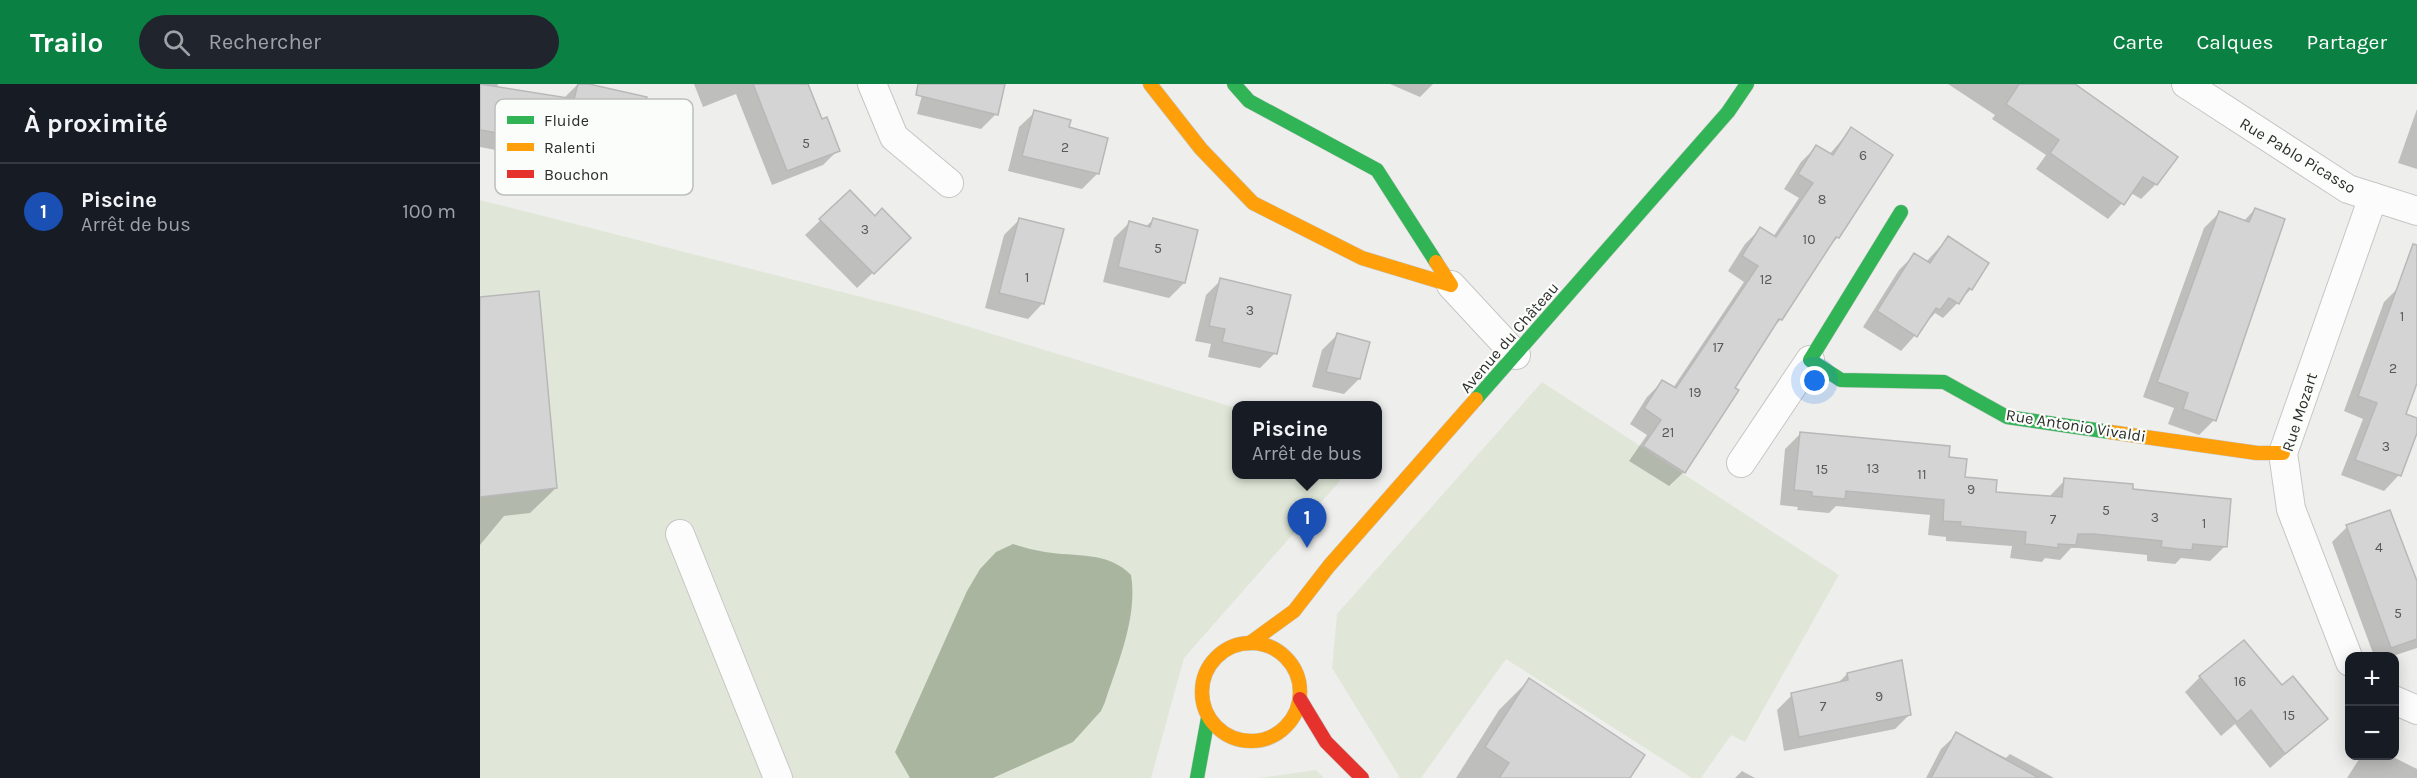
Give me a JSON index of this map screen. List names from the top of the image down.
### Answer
{
  "streets": {
    "street": [
      "Rue Pablo Picasso",
      "Avenue du Château",
      "Rue Mozart",
      "Rue Antonio Vivaldi"
    ]
  },
  "crossings": [
    ["Rue Pablo Picasso", "Rue Mozart"],
    ["Rue Mozart", "Rue Antonio Vivaldi"]
  ],
  "house_numbers": [
    "5",
    "2",
    "6",
    "8",
    "3",
    "10",
    "5",
    "1",
    "12",
    "3",
    "1",
    "17",
    "2",
    "19",
    "21",
    "3",
    "13",
    "15",
    "11",
    "9",
    "5",
    "3",
    "7",
    "1",
    "4",
    "5",
    "16",
    "9",
    "7",
    "15"
  ],
  "legend": ["Fluide", "Ralenti", "Bouchon"],
  "page": {
    "header": "Trailo",
    "search": "Rechercher",
    "nav": ["Carte", "Calques", "Partager"],
    "heading": "À proximité",
    "list": [
      {
        "mark": "1",
        "name": "Piscine",
        "note": "Arrêt de bus",
        "value": "100 m"
      }
    ],
    "popup": ["Piscine", "Arrêt de bus"],
    "pins": "1",
    "map_buttons": ["+", "−"]
  }
}
